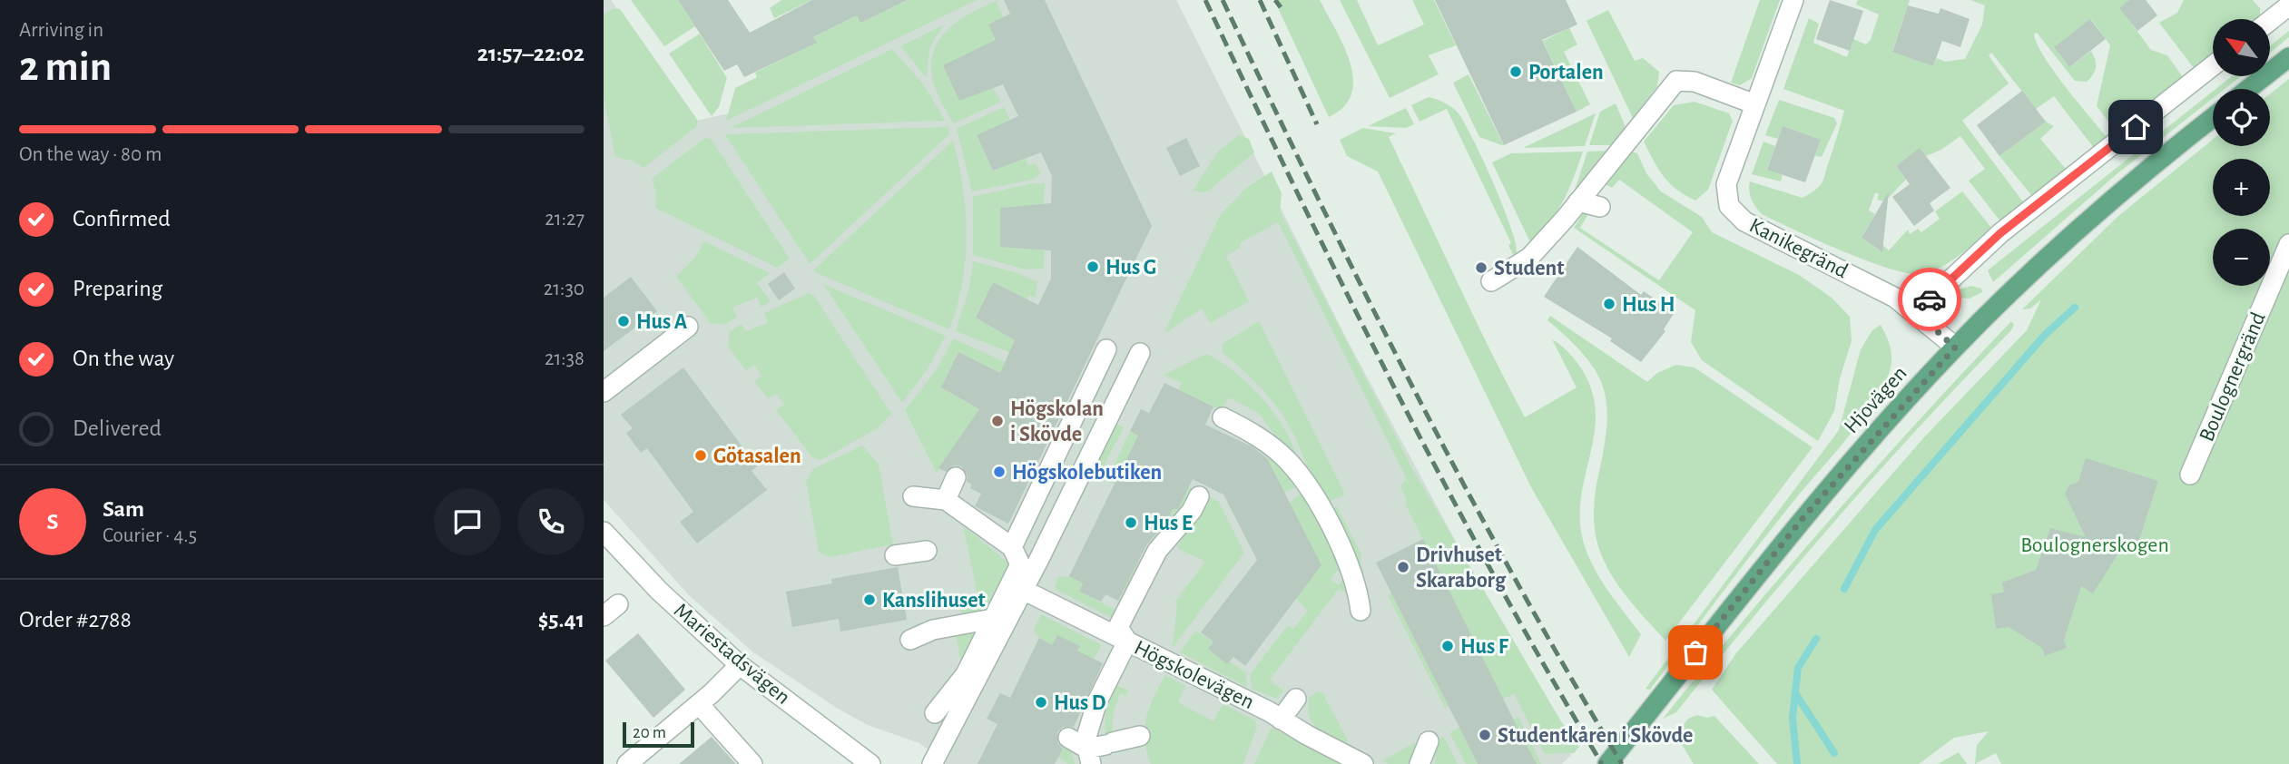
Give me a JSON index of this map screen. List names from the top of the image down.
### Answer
{
  "streets": {
    "main road": ["Hjovägen"],
    "street": [
      "Kanikegränd",
      "Boulognergränd",
      "Mariestadsvägen",
      "Högskolevägen"
    ]
  },
  "crossings": [
    ["Kanikegränd", "Hjovägen"]
  ],
  "parks": ["Boulognerskogen"],
  "places": [
    "Portalen",
    "Hus G",
    "Student",
    "Hus H",
    "Hus A",
    "Högskolan i Skövde",
    "Götasalen",
    "Högskolebutiken",
    "Hus E",
    "Drivhuset Skaraborg",
    "Kanslihuset",
    "Hus F",
    "Hus D",
    "Studentkåren i Skövde"
  ],
  "scale_bar": "20 m",
  "north": "top left",
  "page": {
    "heading": ["2 min", "Arriving in", "21:57–22:02"],
    "panel": [
      "Sam",
      "Courier · 4.5",
      "Order #2788",
      "$5.41"
    ],
    "map_buttons": ["+", "−"],
    "bar": "On the way · 80 m",
    "list": [
      ["Confirmed", "21:27"],
      ["Preparing", "21:30"],
      ["On the way", "21:38"],
      "Delivered"
    ],
    "round": "S",
    "scale": "20 m"
  }
}
